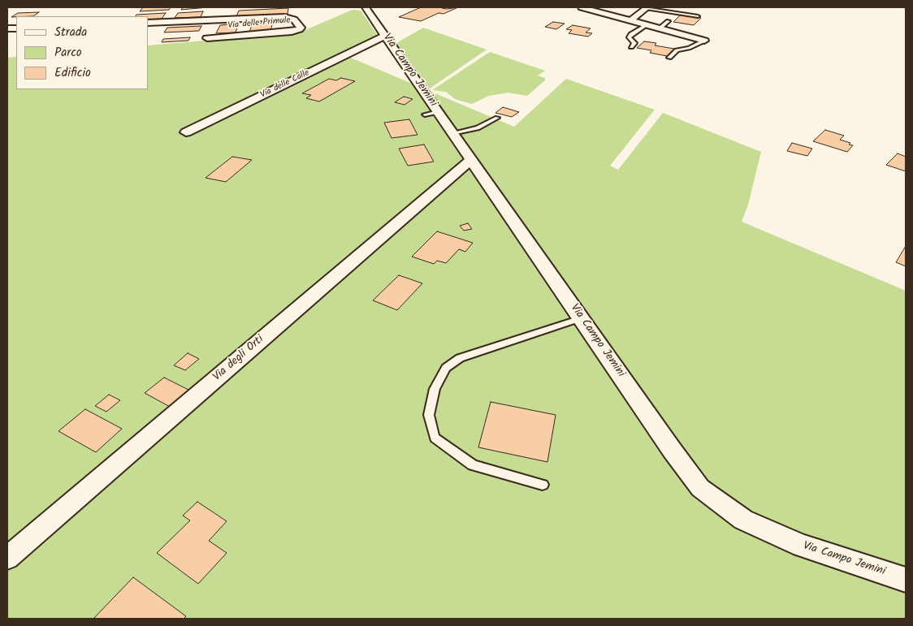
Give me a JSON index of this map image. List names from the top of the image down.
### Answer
{
  "streets": {
    "street": [
      "Via delle Primule",
      "Via Campo Jemini",
      "Via delle Calle",
      "Via degli Orti"
    ]
  },
  "crossings": [
    ["Via Campo Jemini", "Via delle Calle"],
    ["Via Campo Jemini", "Via degli Orti"]
  ],
  "legend": ["Strada", "Parco", "Edificio"]
}
